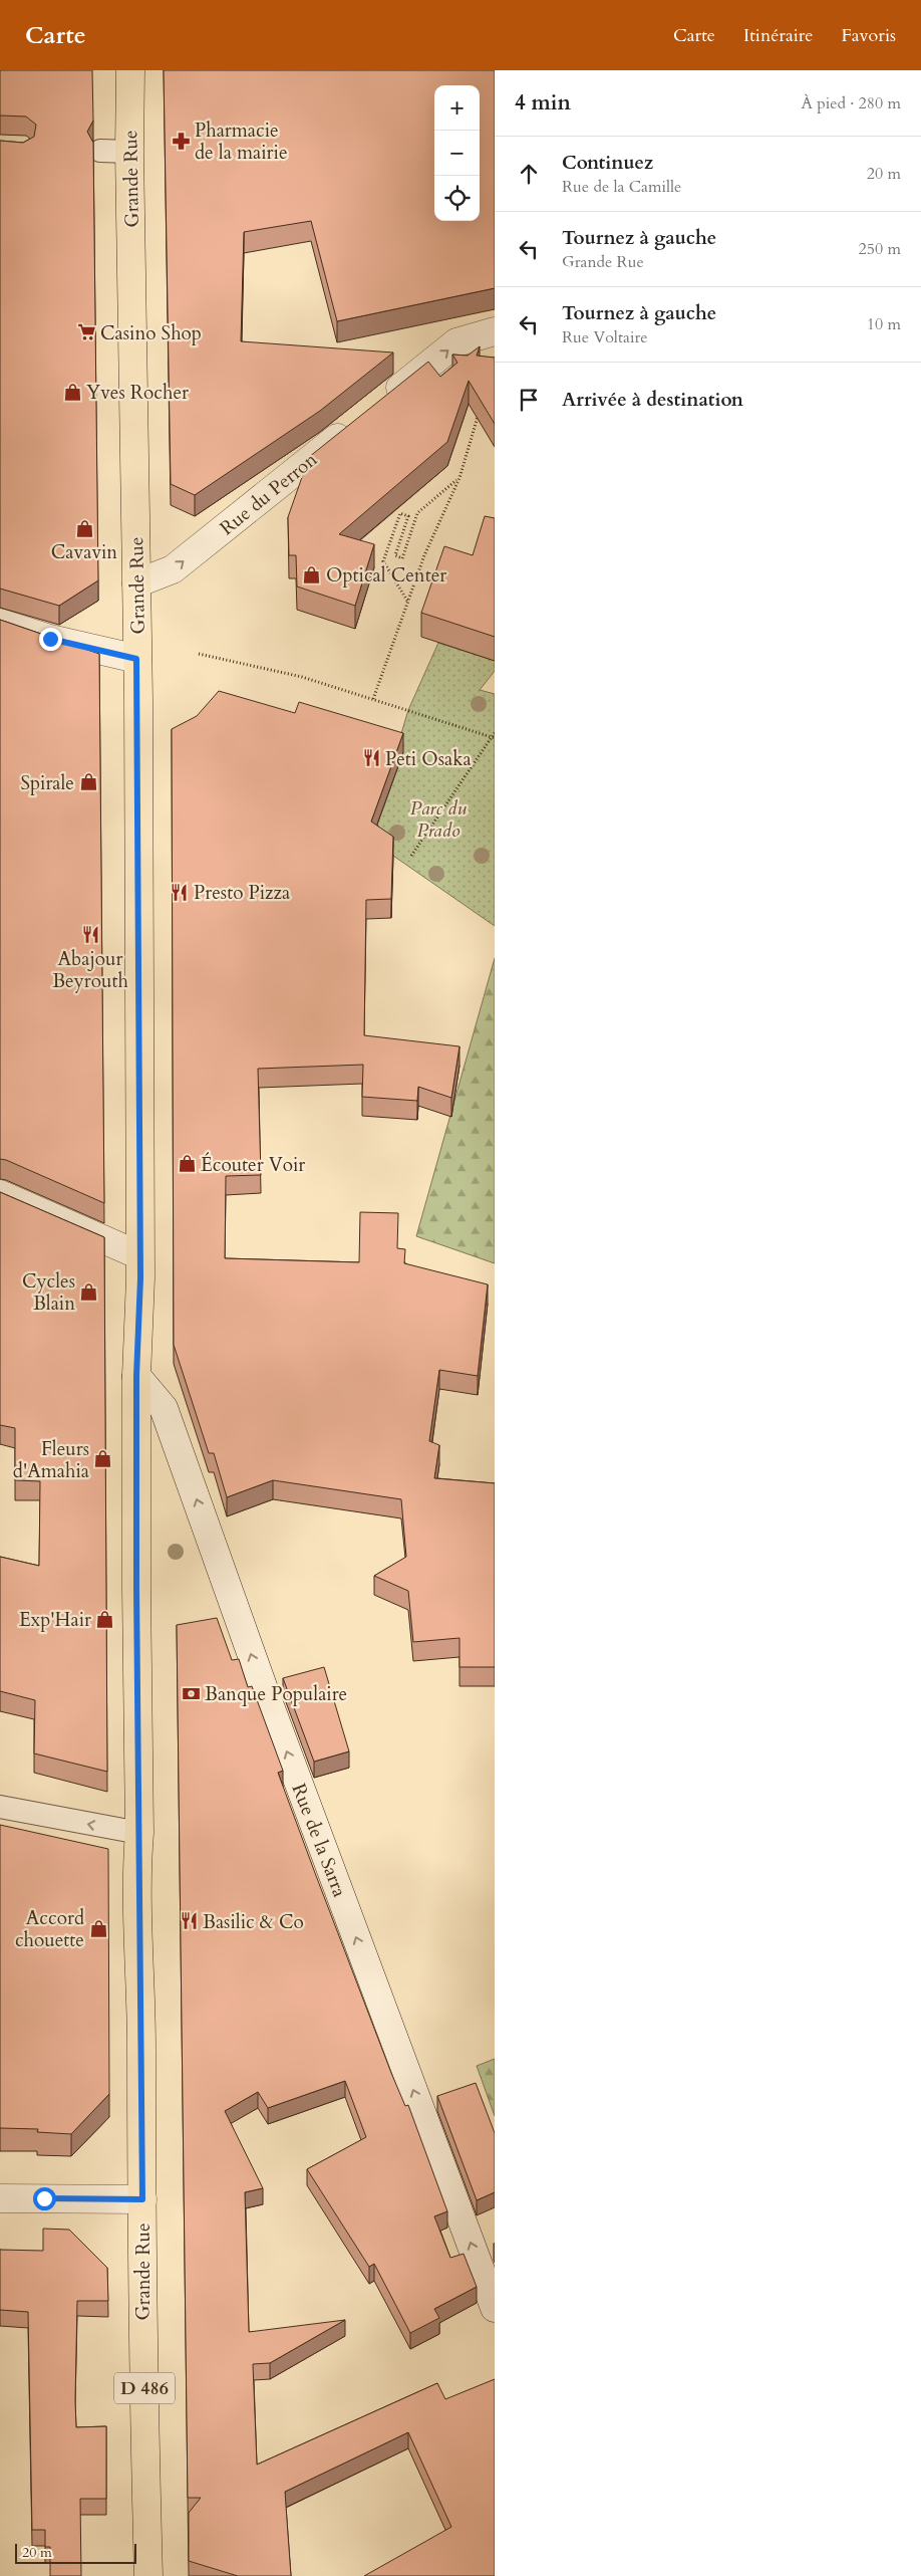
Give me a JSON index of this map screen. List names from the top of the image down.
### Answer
{
  "streets": {
    "main road": ["Grande Rue", "D 486"],
    "street": ["Rue du Perron", "Rue de la Sarra"]
  },
  "crossings": [
    ["Grande Rue", "Rue du Perron"],
    ["Grande Rue", "Rue de la Sarra"]
  ],
  "one_way": ["Rue du Perron", "Rue de la Sarra"],
  "parks": ["Parc du Prado"],
  "places": {
    "pharmacy": ["Pharmacie de la mairie"],
    "supermarket": ["Casino Shop"],
    "shop": [
      "Yves Rocher",
      "Cavavin",
      "Optical Center",
      "Spirale",
      "Écouter Voir",
      "Cycles Blain",
      "Fleurs d'Amahia",
      "Exp'Hair",
      "Accord chouette"
    ],
    "restaurant": [
      "Peti Osaka",
      "Presto Pizza",
      "Abajour Beyrouth",
      "Basilic & Co"
    ],
    "bank": ["Banque Populaire"]
  },
  "scale_bar": "20 m",
  "page": {
    "header": "Carte",
    "nav": ["Carte", "Itinéraire", "Favoris"],
    "heading": ["4 min", "À pied · 280 m"],
    "map_buttons": ["+", "−"],
    "list": [
      ["Continuez", "Rue de la Camille", "20 m"],
      ["Tournez à gauche", "Grande Rue", "250 m"],
      ["Tournez à gauche", "Rue Voltaire", "10 m"],
      "Arrivée à destination"
    ],
    "scale": "20 m"
  }
}
